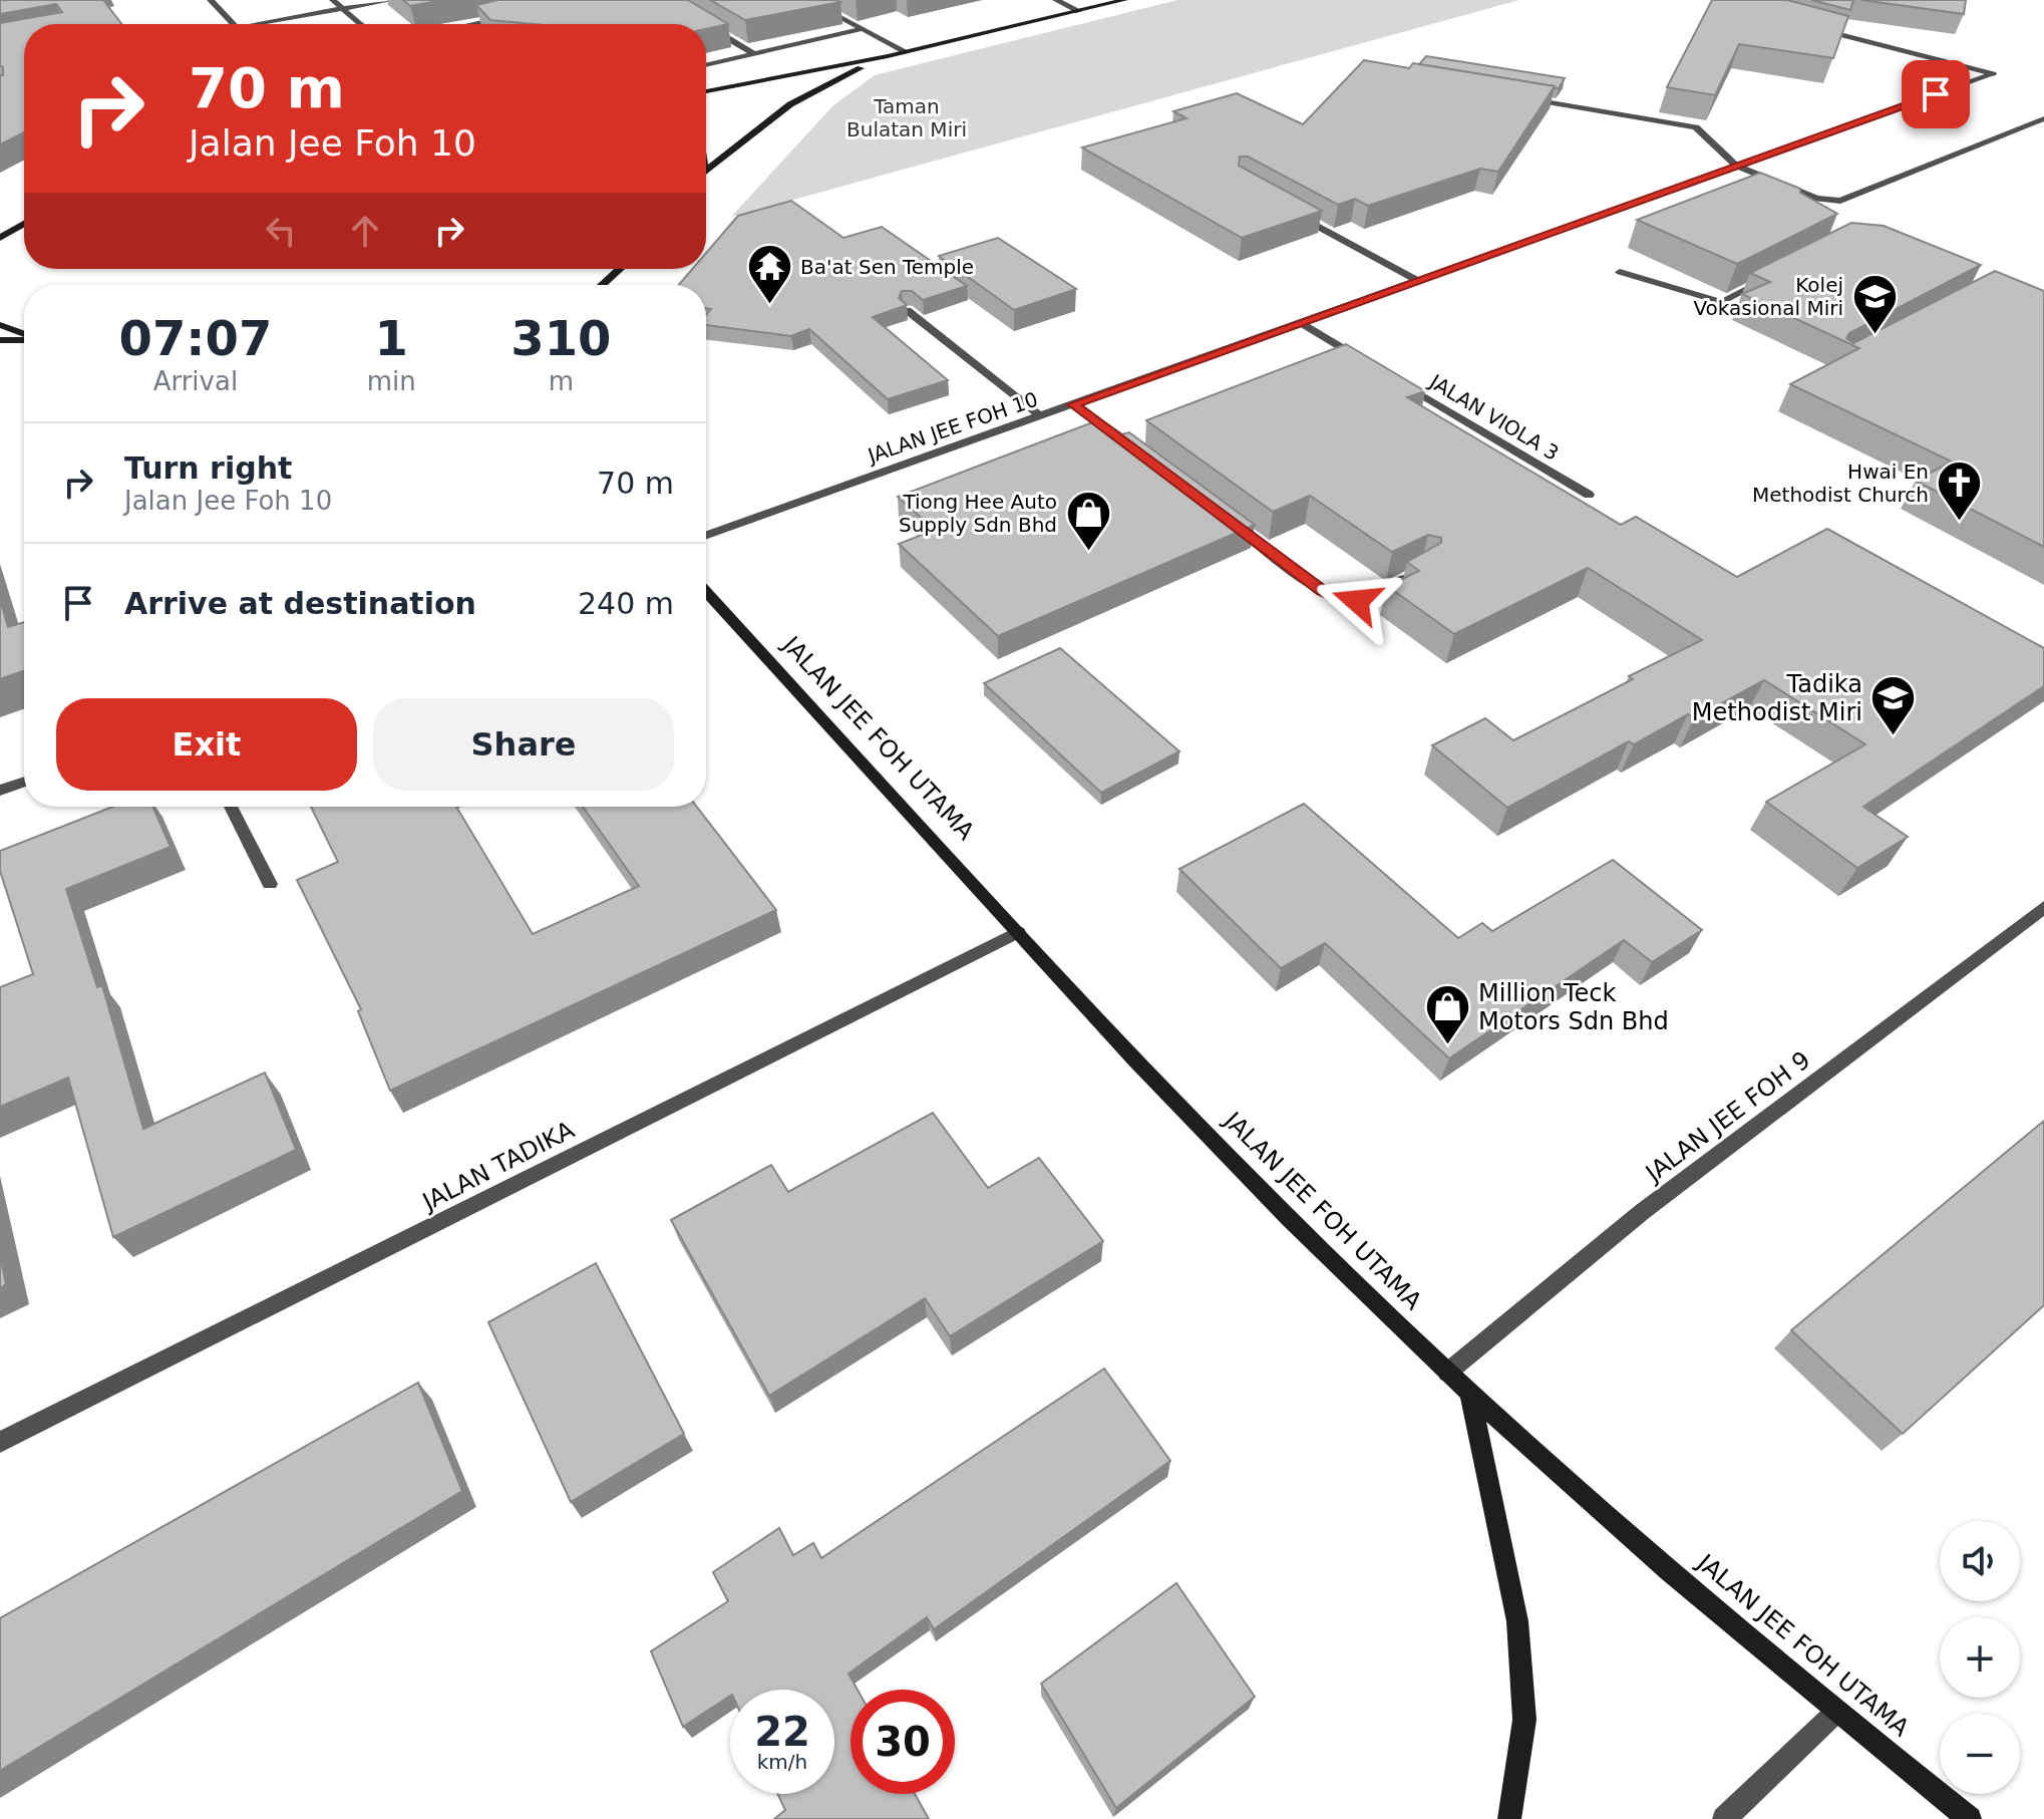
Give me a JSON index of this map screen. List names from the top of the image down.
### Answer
{
  "streets": {
    "street": [
      "JALAN VIOLA 3",
      "JALAN JEE FOH 10",
      "JALAN JEE FOH UTAMA",
      "JALAN JEE FOH 9",
      "JALAN TADIKA"
    ]
  },
  "crossings": [
    ["JALAN JEE FOH UTAMA", "JALAN JEE FOH 9"],
    ["JALAN JEE FOH UTAMA", "JALAN TADIKA"]
  ],
  "parks": ["Taman Bulatan Miri"],
  "places": {
    "temple": ["Ba'at Sen Temple"],
    "school or university": ["Kolej Vokasional Miri", "Tadika Methodist Miri"],
    "church": ["Hwai En Methodist Church"],
    "shop": ["Tiong Hee Auto Supply Sdn Bhd", "Million Teck Motors Sdn Bhd"]
  },
  "page": {
    "turn": ["70 m", "Jalan Jee Foh 10"],
    "eta": [
      "07:07",
      "Arrival",
      "1",
      "min",
      "310",
      "m"
    ],
    "list": [
      {
        "name": "Turn right",
        "note": "Jalan Jee Foh 10",
        "value": "70 m"
      },
      {
        "name": "Arrive at destination",
        "value": "240 m"
      }
    ],
    "buttons": ["Exit", "Share"],
    "map_buttons": ["+", "−"],
    "speed": "22 km/h",
    "limit": "30"
  }
}
